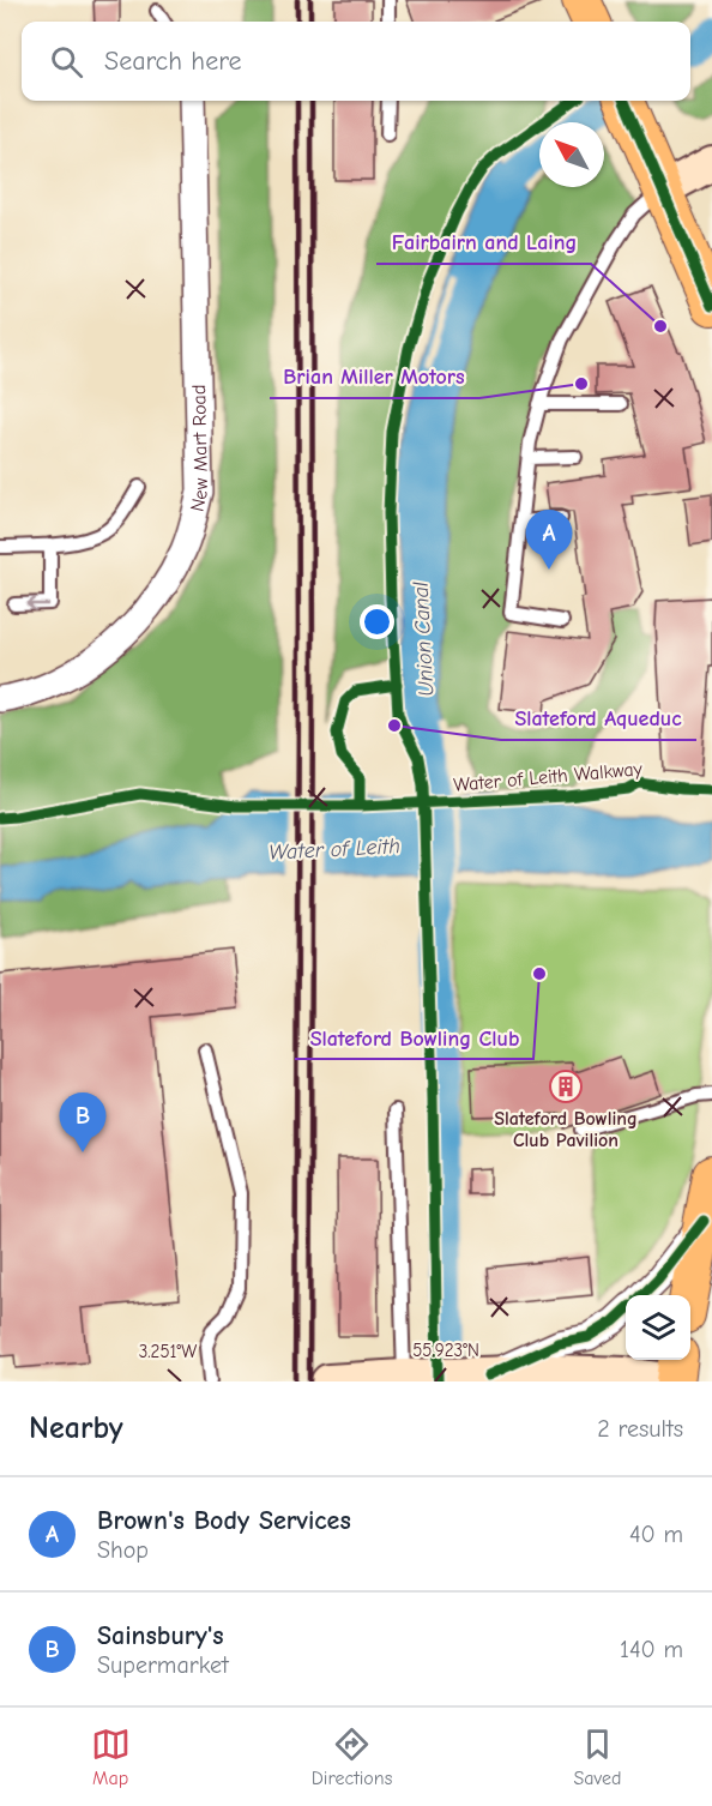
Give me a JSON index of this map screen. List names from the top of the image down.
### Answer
{
  "streets": {
    "street": ["New Mart Road"],
    "cycle path": ["Water of Leith Walkway"]
  },
  "water": ["Union Canal", "Water of Leith"],
  "places": {
    "other": [
      "Fairbairn and Laing",
      "Brian Miller Motors",
      "Slateford Aqueduc",
      "Slateford Bowling Club"
    ],
    "building": ["Slateford Bowling Club Pavilion"]
  },
  "north": "top left",
  "page": {
    "search": "Search here",
    "pins": ["A", "B"],
    "heading": ["Nearby", "2 results"],
    "list": [
      {
        "mark": "A",
        "name": "Brown's Body Services",
        "note": "Shop",
        "value": "40 m"
      },
      {
        "mark": "B",
        "name": "Sainsbury's",
        "note": "Supermarket",
        "value": "140 m"
      }
    ],
    "nav": ["Map", "Directions", "Saved"]
  },
  "coordinates": ["55.923°N", "3.251°W"]
}
